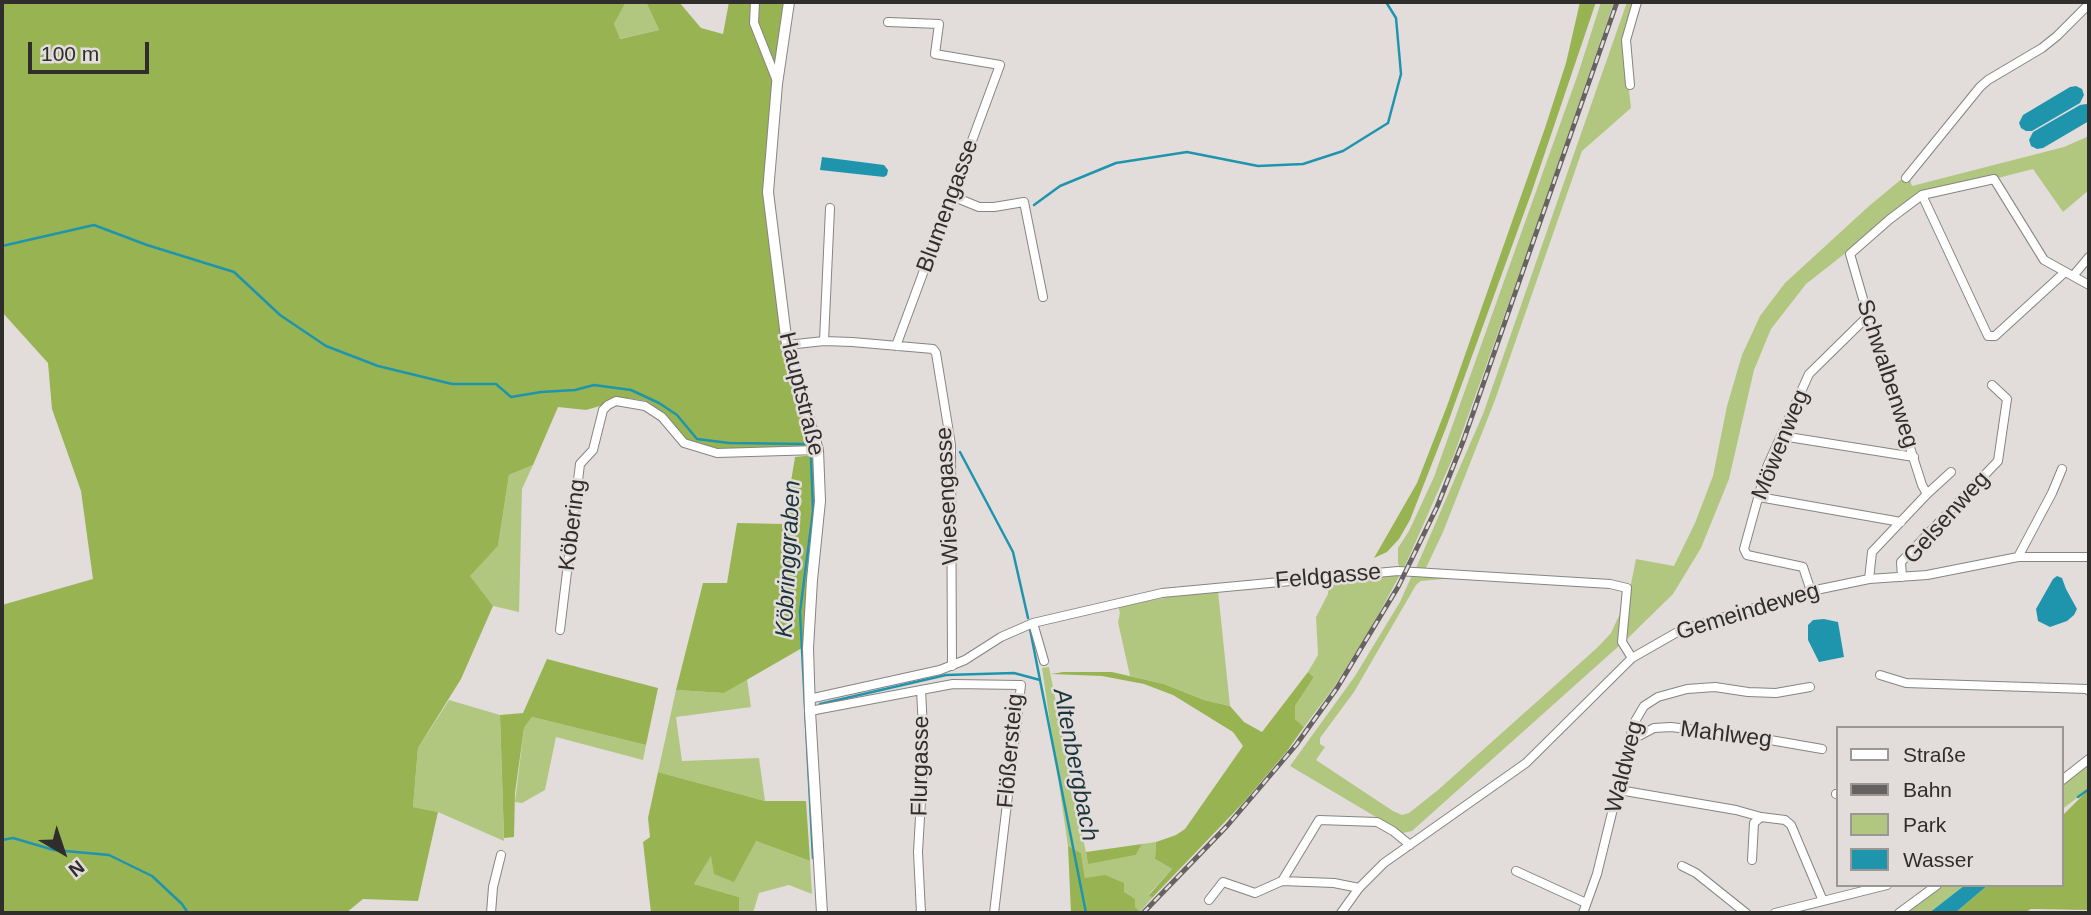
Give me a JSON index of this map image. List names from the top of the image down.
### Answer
{
  "streets": {
    "main road": ["Hauptstraße"],
    "street": [
      "Blumengasse",
      "Schwalbenweg",
      "Möwenweg",
      "Wiesengasse",
      "Gelsenweg",
      "Köbering",
      "Feldgasse",
      "Gemeindeweg",
      "Mahlweg",
      "Flößersteig",
      "Flurgasse",
      "Waldweg"
    ]
  },
  "crossings": [
    ["Blumengasse", "Wiesengasse"],
    ["Schwalbenweg", "Möwenweg"],
    ["Hauptstraße", "Wiesengasse"],
    ["Hauptstraße", "Köbering"],
    ["Hauptstraße", "Feldgasse"],
    ["Hauptstraße", "Flurgasse"],
    ["Möwenweg", "Gemeindeweg"],
    ["Wiesengasse", "Feldgasse"],
    ["Gelsenweg", "Gemeindeweg"],
    ["Feldgasse", "Gemeindeweg"],
    ["Feldgasse", "Flurgasse"],
    ["Mahlweg", "Waldweg"],
    ["Flößersteig", "Flurgasse"]
  ],
  "water": ["Köbringgraben", "Altenbergbach"],
  "legend": [
    "Straße",
    "Bahn",
    "Park",
    "Wasser"
  ],
  "scale_bar": "100 m",
  "north": "bottom right"
}
